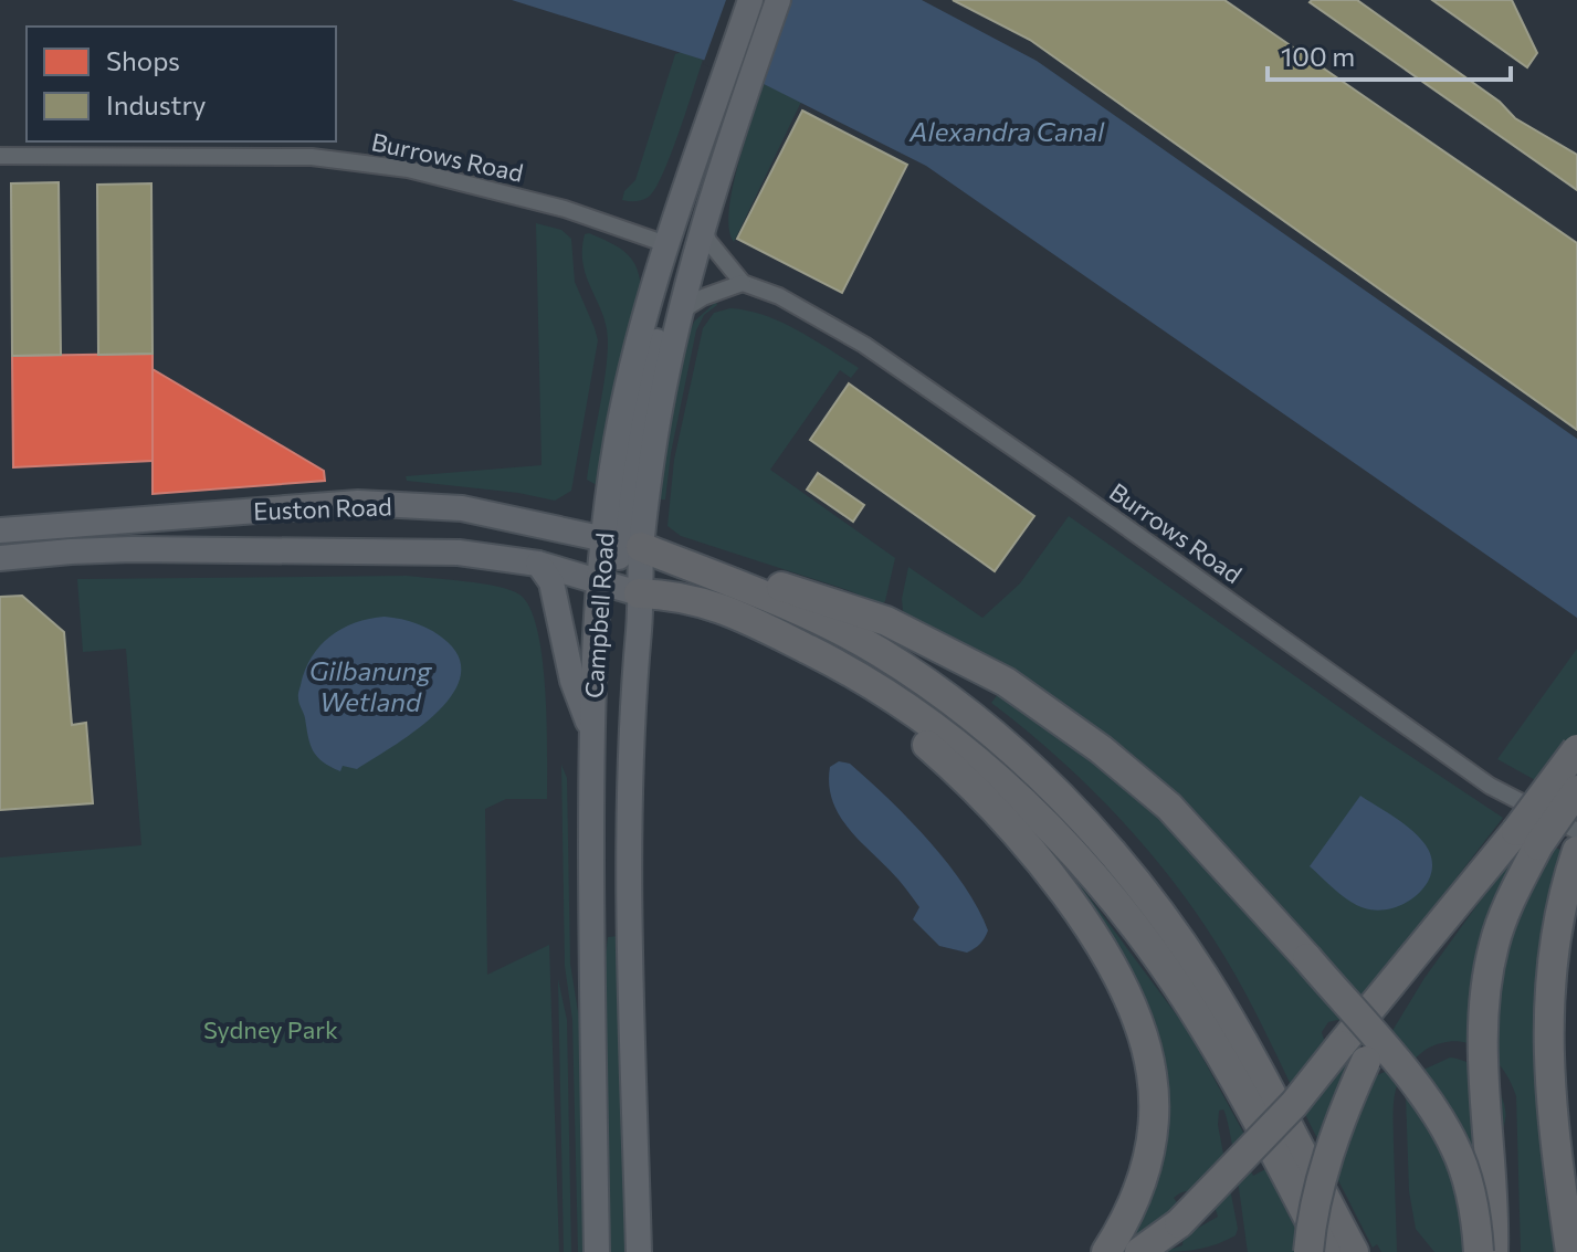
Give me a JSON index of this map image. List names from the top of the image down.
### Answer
{
  "streets": {
    "main road": ["Euston Road", "Campbell Road"],
    "street": ["Burrows Road"]
  },
  "crossings": [
    ["Burrows Road", "Campbell Road"],
    ["Euston Road", "Campbell Road"]
  ],
  "water": ["Alexandra Canal", "Gilbanung Wetland"],
  "parks": ["Sydney Park"],
  "legend": ["Shops", "Industry"],
  "scale_bar": "100 m"
}
